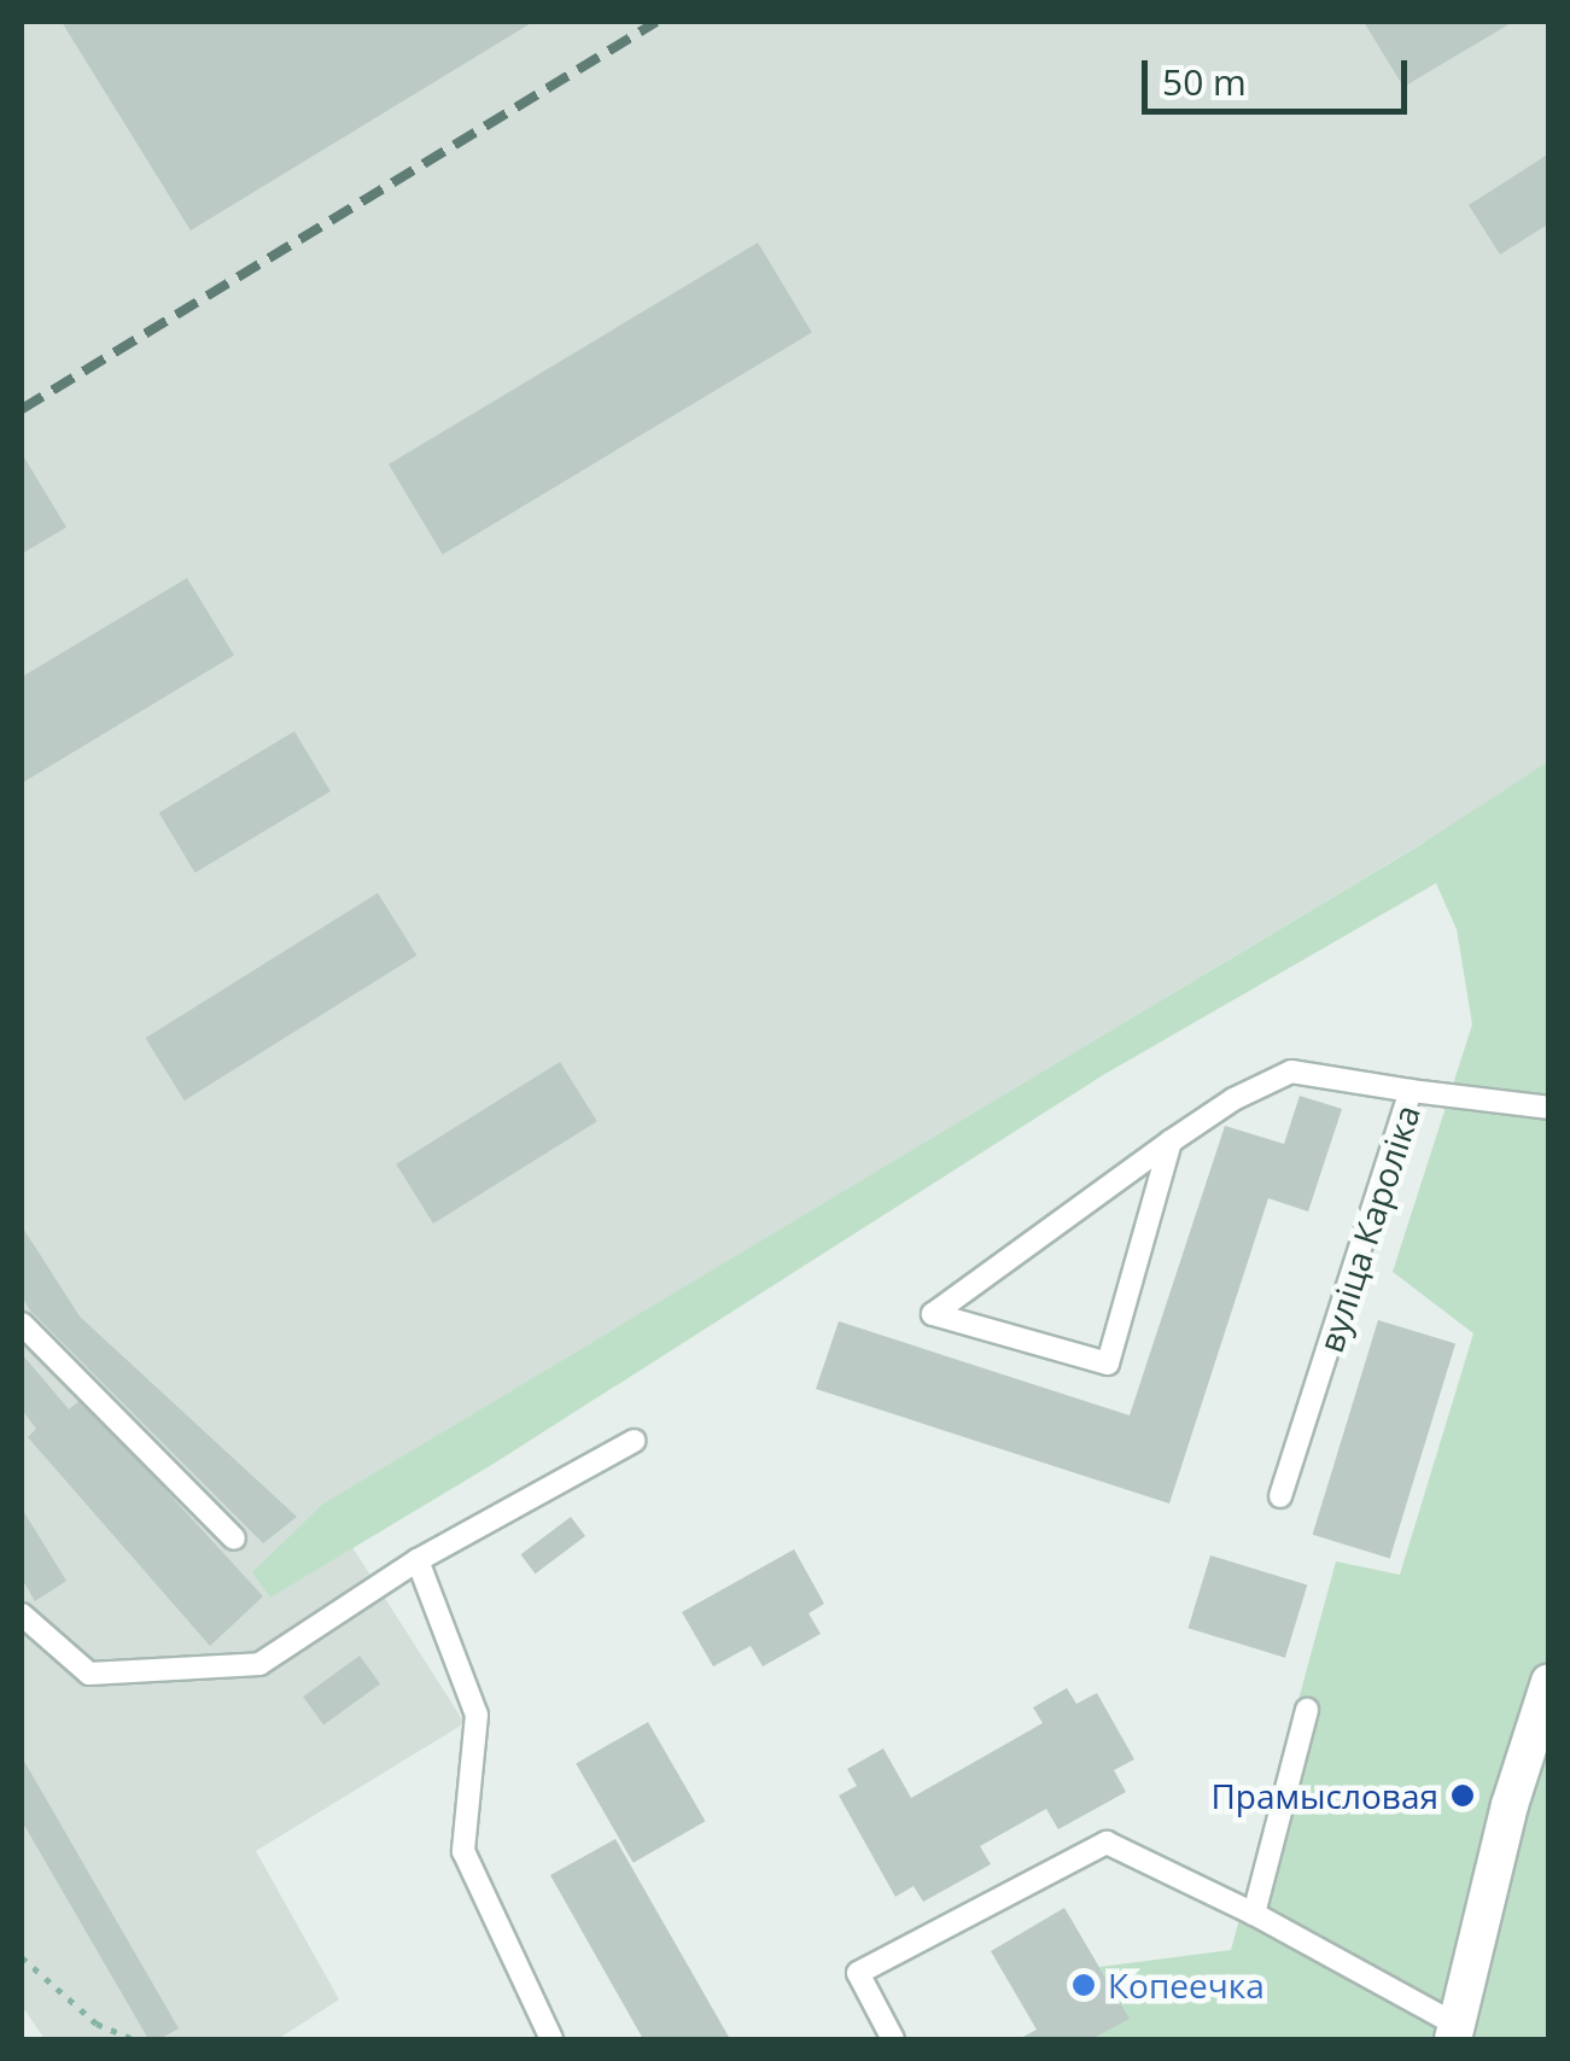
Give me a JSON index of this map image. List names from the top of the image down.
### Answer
{
  "streets": {
    "lane": ["вуліца Кароліка"]
  },
  "places": ["Прамысловая", "Копеечка"],
  "scale_bar": "50 m"
}
